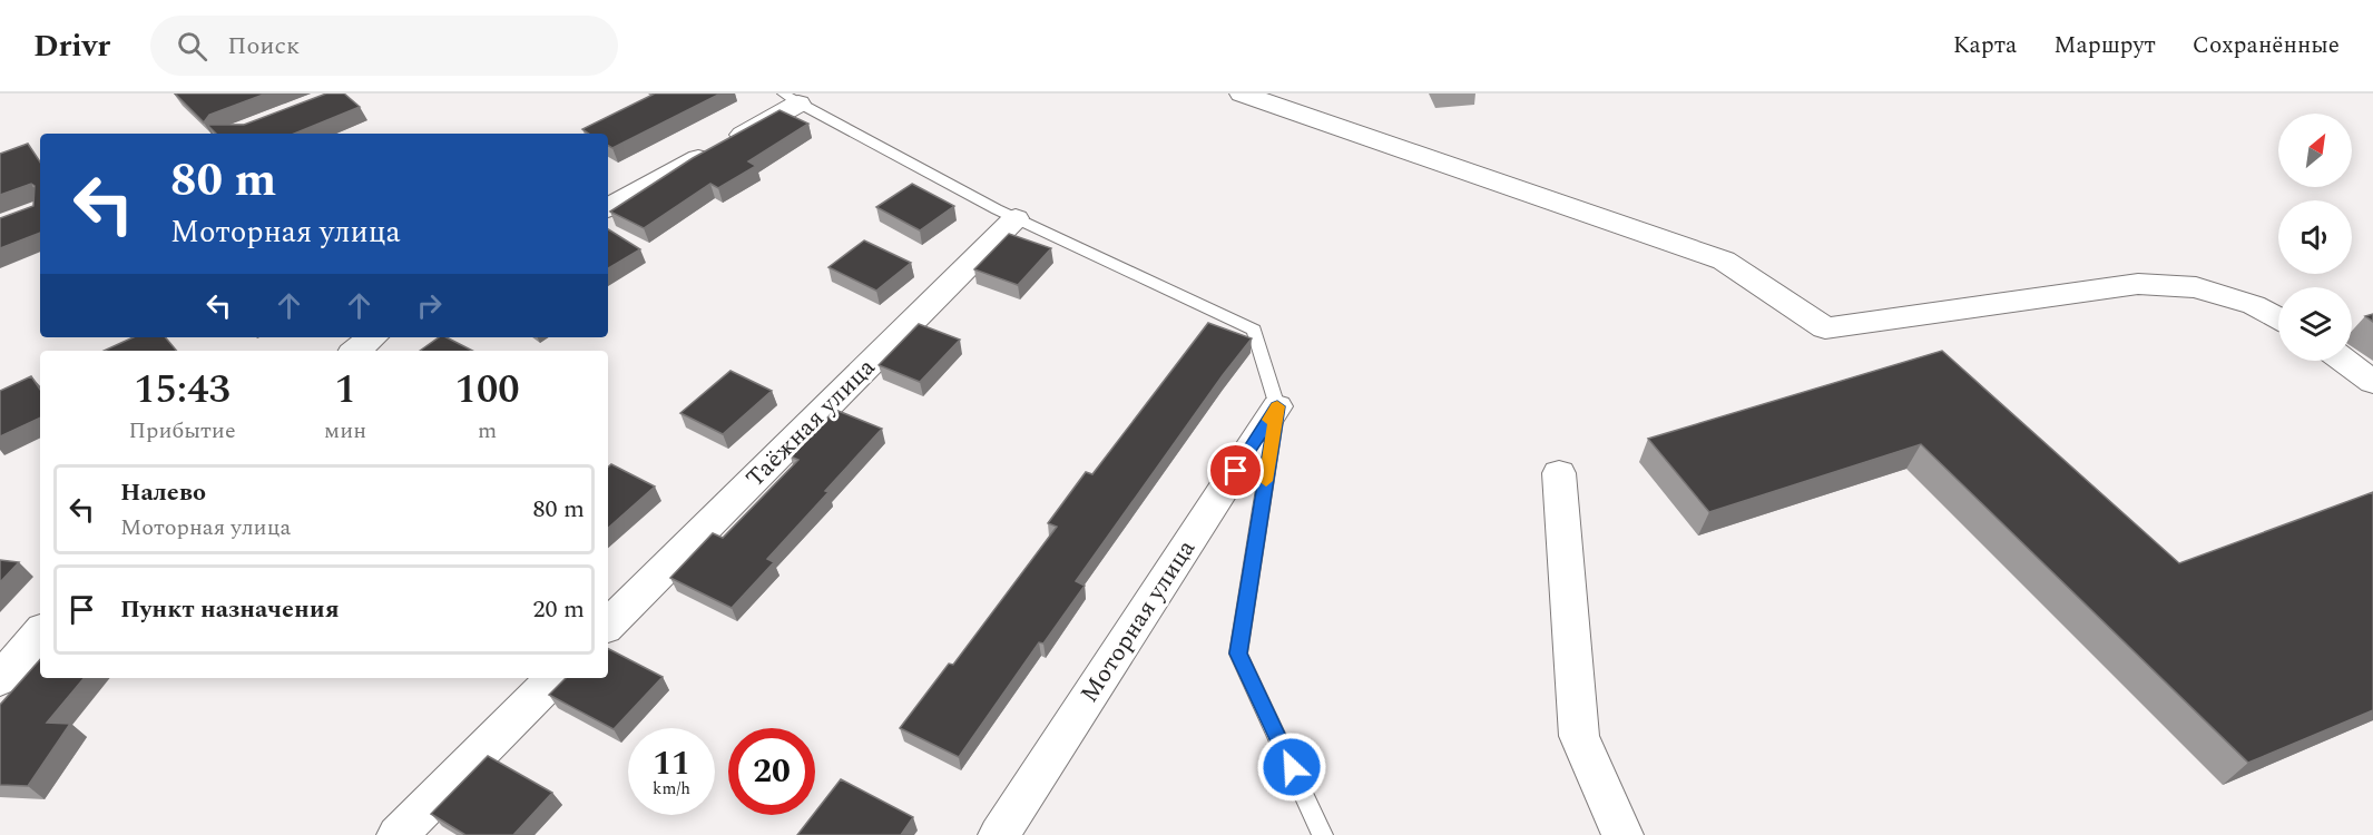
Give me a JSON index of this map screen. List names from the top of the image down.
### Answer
{
  "streets": {
    "street": ["Таёжная улица", "Моторная улица"]
  },
  "north": "top right",
  "page": {
    "header": "Drivr",
    "search": "Поиск",
    "nav": ["Карта", "Маршрут", "Сохранённые"],
    "turn": ["80 m", "Моторная улица"],
    "eta": [
      "15:43",
      "Прибытие",
      "1",
      "мин",
      "100",
      "m"
    ],
    "list": [
      {
        "name": "Налево",
        "note": "Моторная улица",
        "value": "80 m"
      },
      {
        "name": "Пункт назначения",
        "value": "20 m"
      }
    ],
    "speed": "11 km/h",
    "limit": "20"
  }
}
